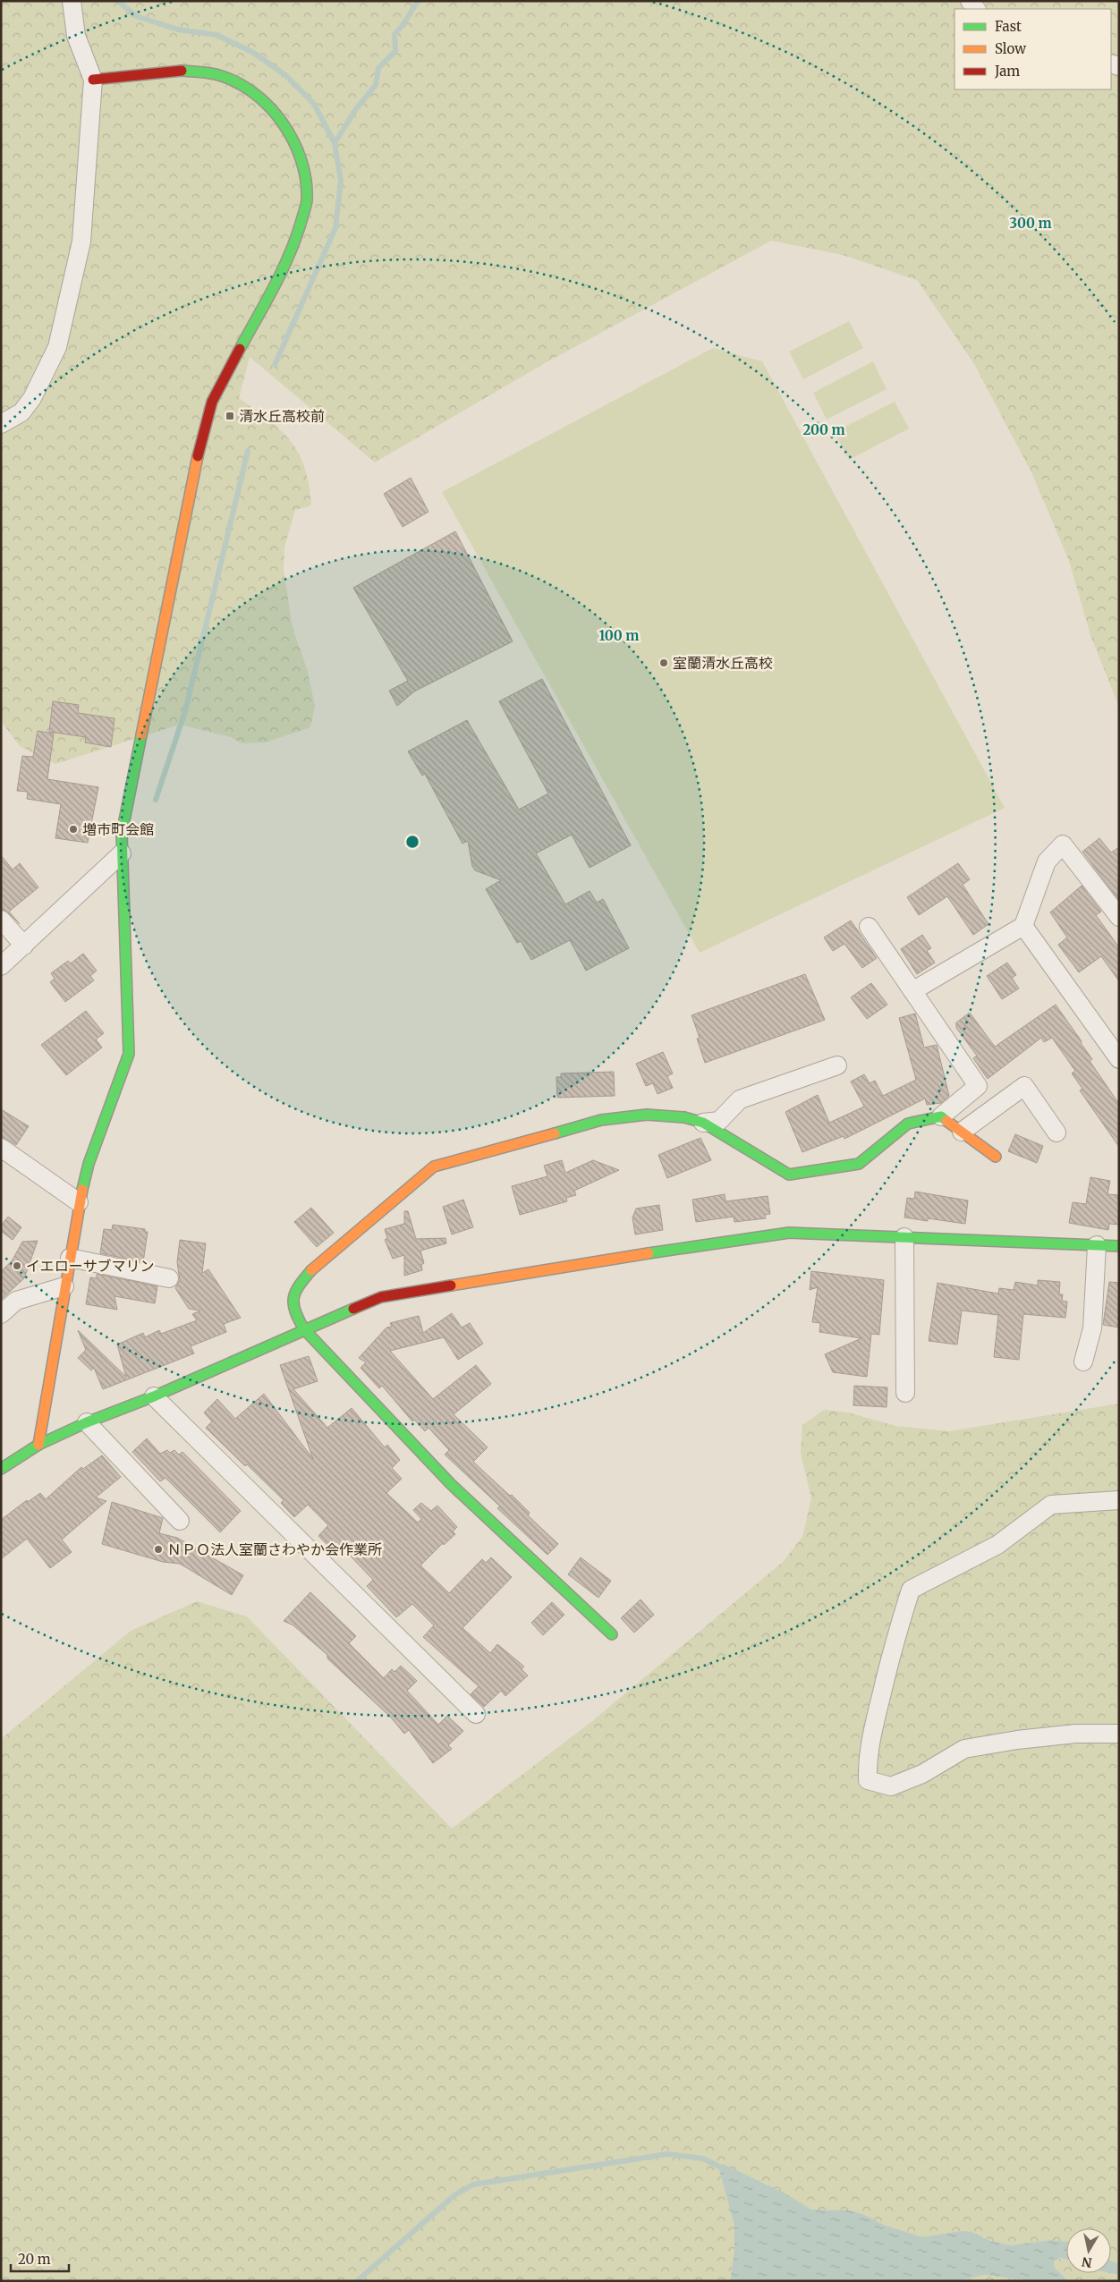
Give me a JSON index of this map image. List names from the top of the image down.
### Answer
{
  "places": {
    "transit": ["清水丘高校前"],
    "other": [
      "室蘭清水丘高校",
      "増市町会館",
      "イエローサブマリン",
      "ＮＰＯ法人室蘭さわやか会作業所"
    ]
  },
  "legend": ["Fast", "Slow", "Jam"],
  "scale_bar": "20 m",
  "north": "bottom",
  "rings": ["300 m", "200 m", "100 m"]
}
